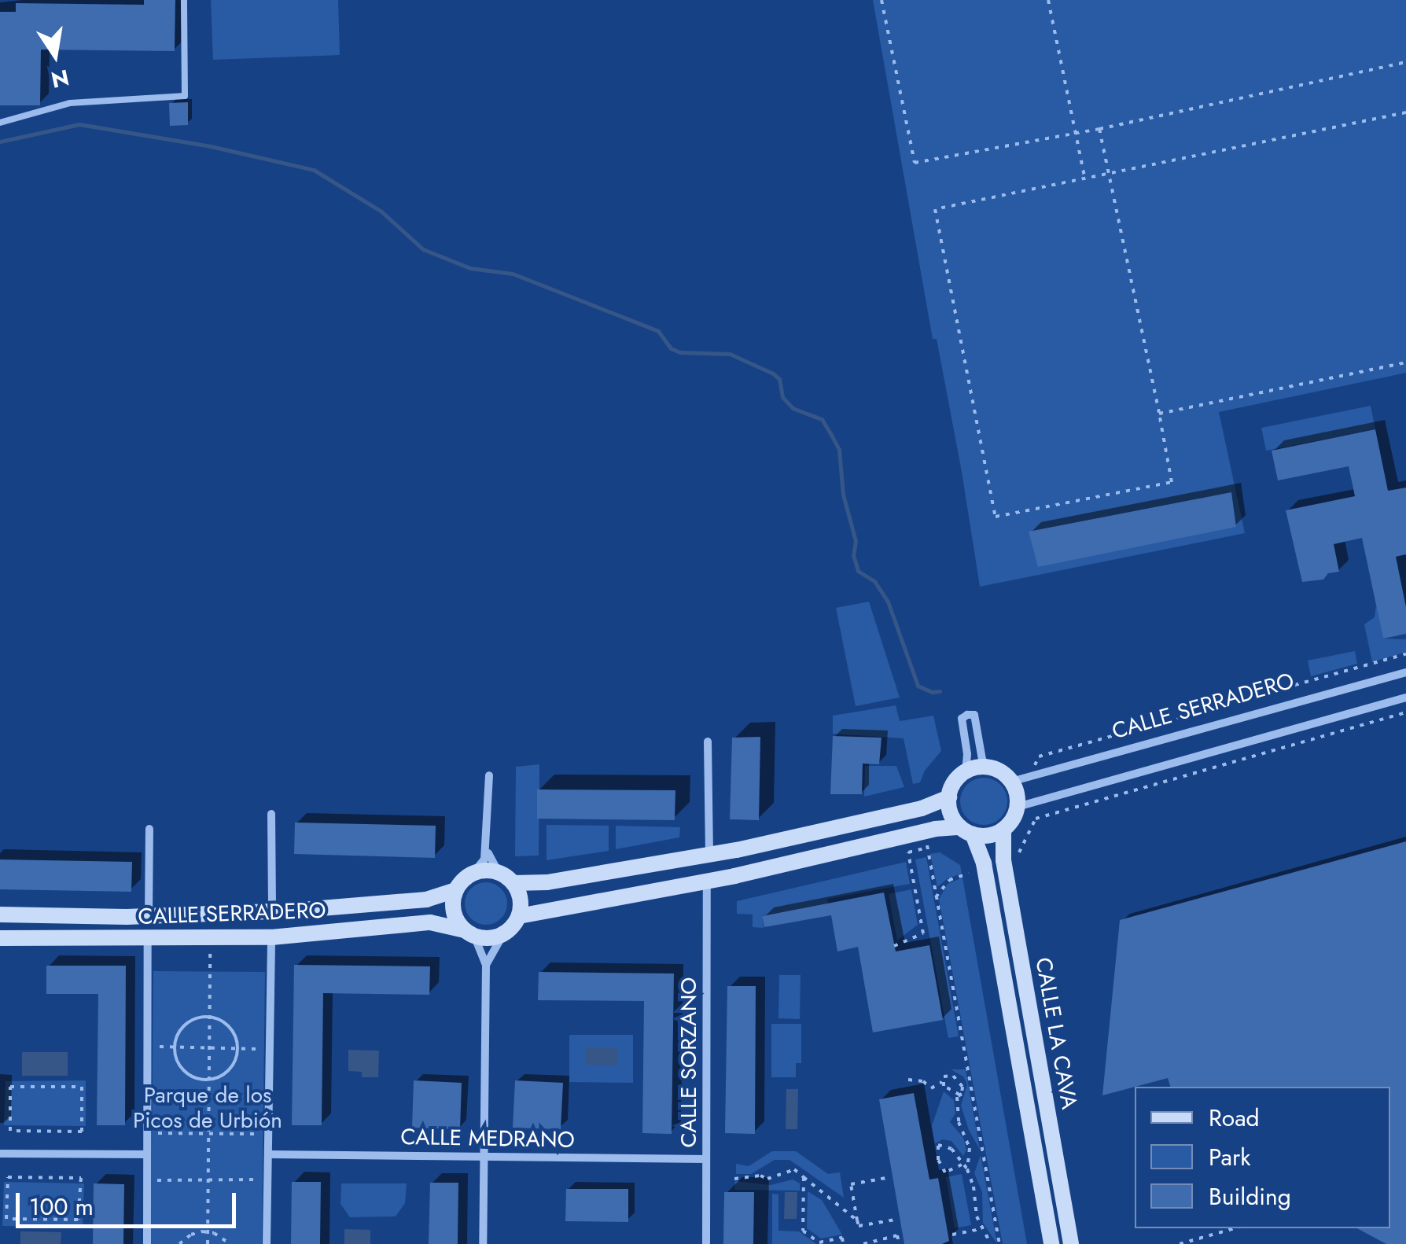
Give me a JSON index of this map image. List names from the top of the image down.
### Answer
{
  "streets": {
    "main road": ["CALLE SERRADERO", "CALLE LA CAVA"],
    "street": ["CALLE SORZANO", "CALLE MEDRANO"]
  },
  "crossings": [
    ["CALLE SERRADERO", "CALLE LA CAVA"],
    ["CALLE SORZANO", "CALLE MEDRANO"]
  ],
  "parks": ["Parque de los Picos de Urbión"],
  "legend": ["Road", "Park", "Building"],
  "scale_bar": "100 m",
  "north": "bottom"
}
